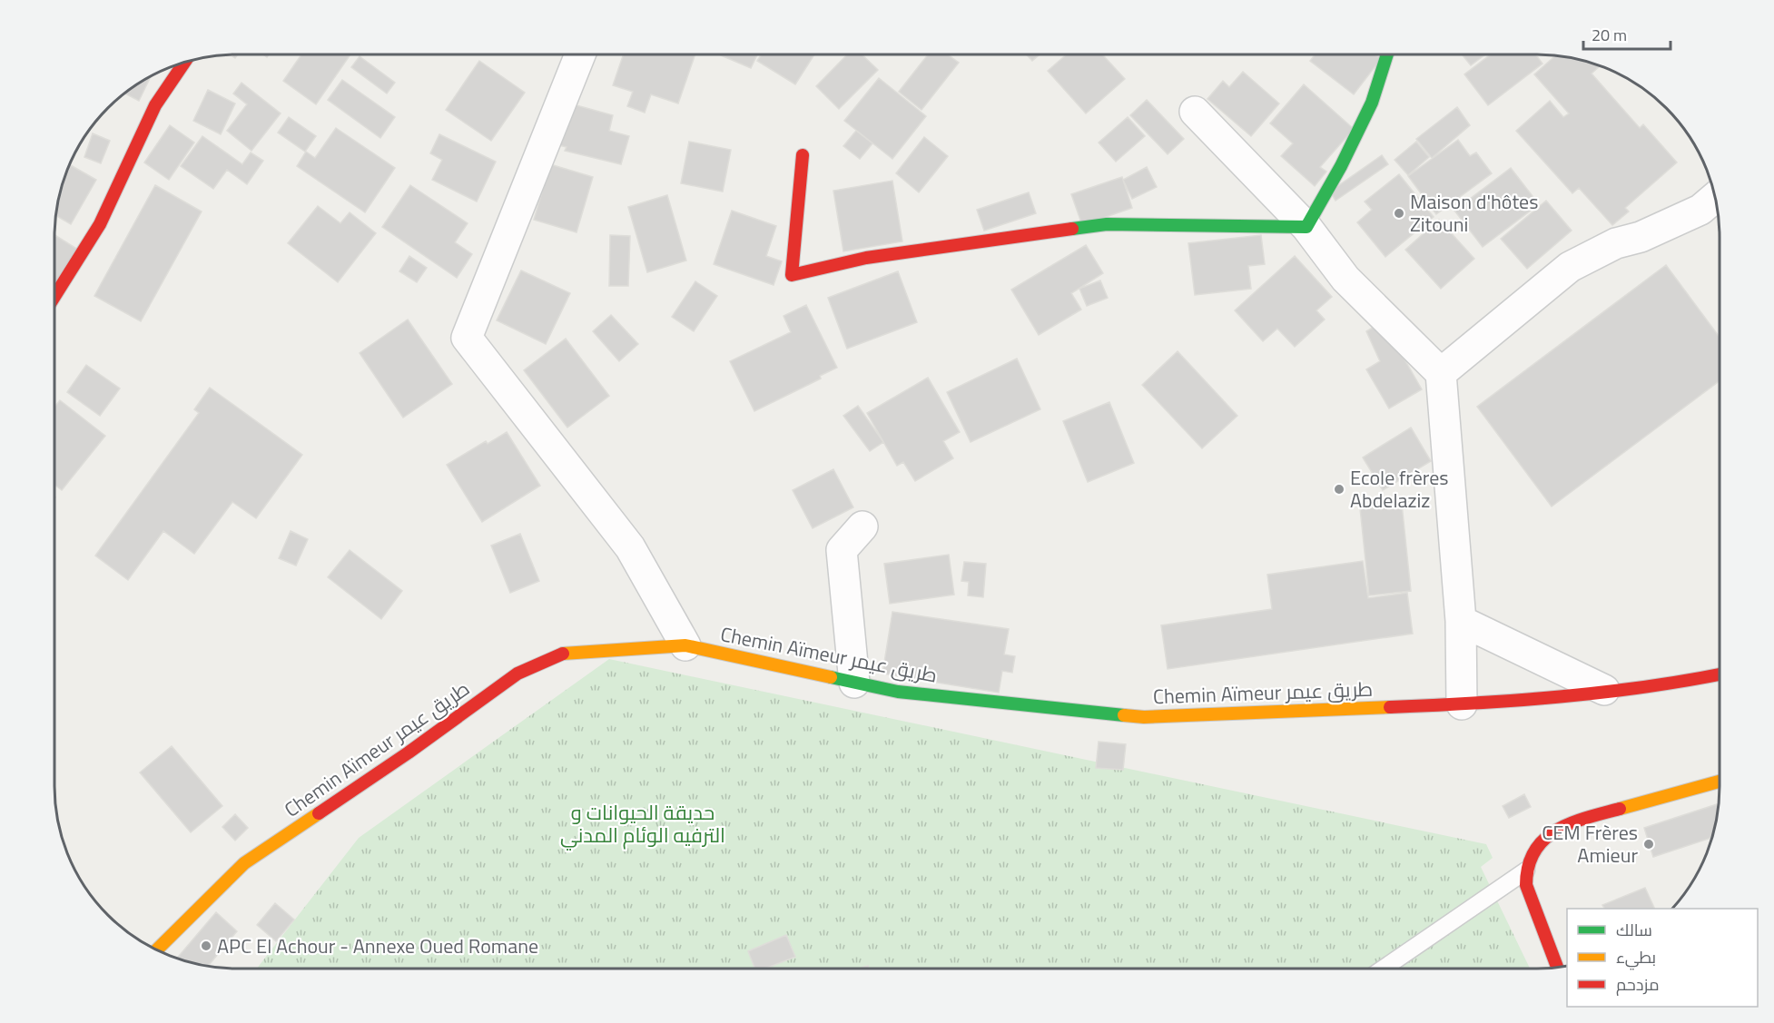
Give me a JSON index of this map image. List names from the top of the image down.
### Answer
{
  "streets": {
    "street": ["Chemin Aïmeur طريق عيمر"]
  },
  "parks": ["حديقة الحيوانات و الترفيه الوئام المدني"],
  "places": [
    "Maison d'hôtes Zitouni",
    "Ecole frères Abdelaziz",
    "CEM Frères Amieur",
    "APC El Achour - Annexe Oued Romane"
  ],
  "legend": ["سالك", "بطيء", "مزدحم"],
  "scale_bar": "20 m"
}
